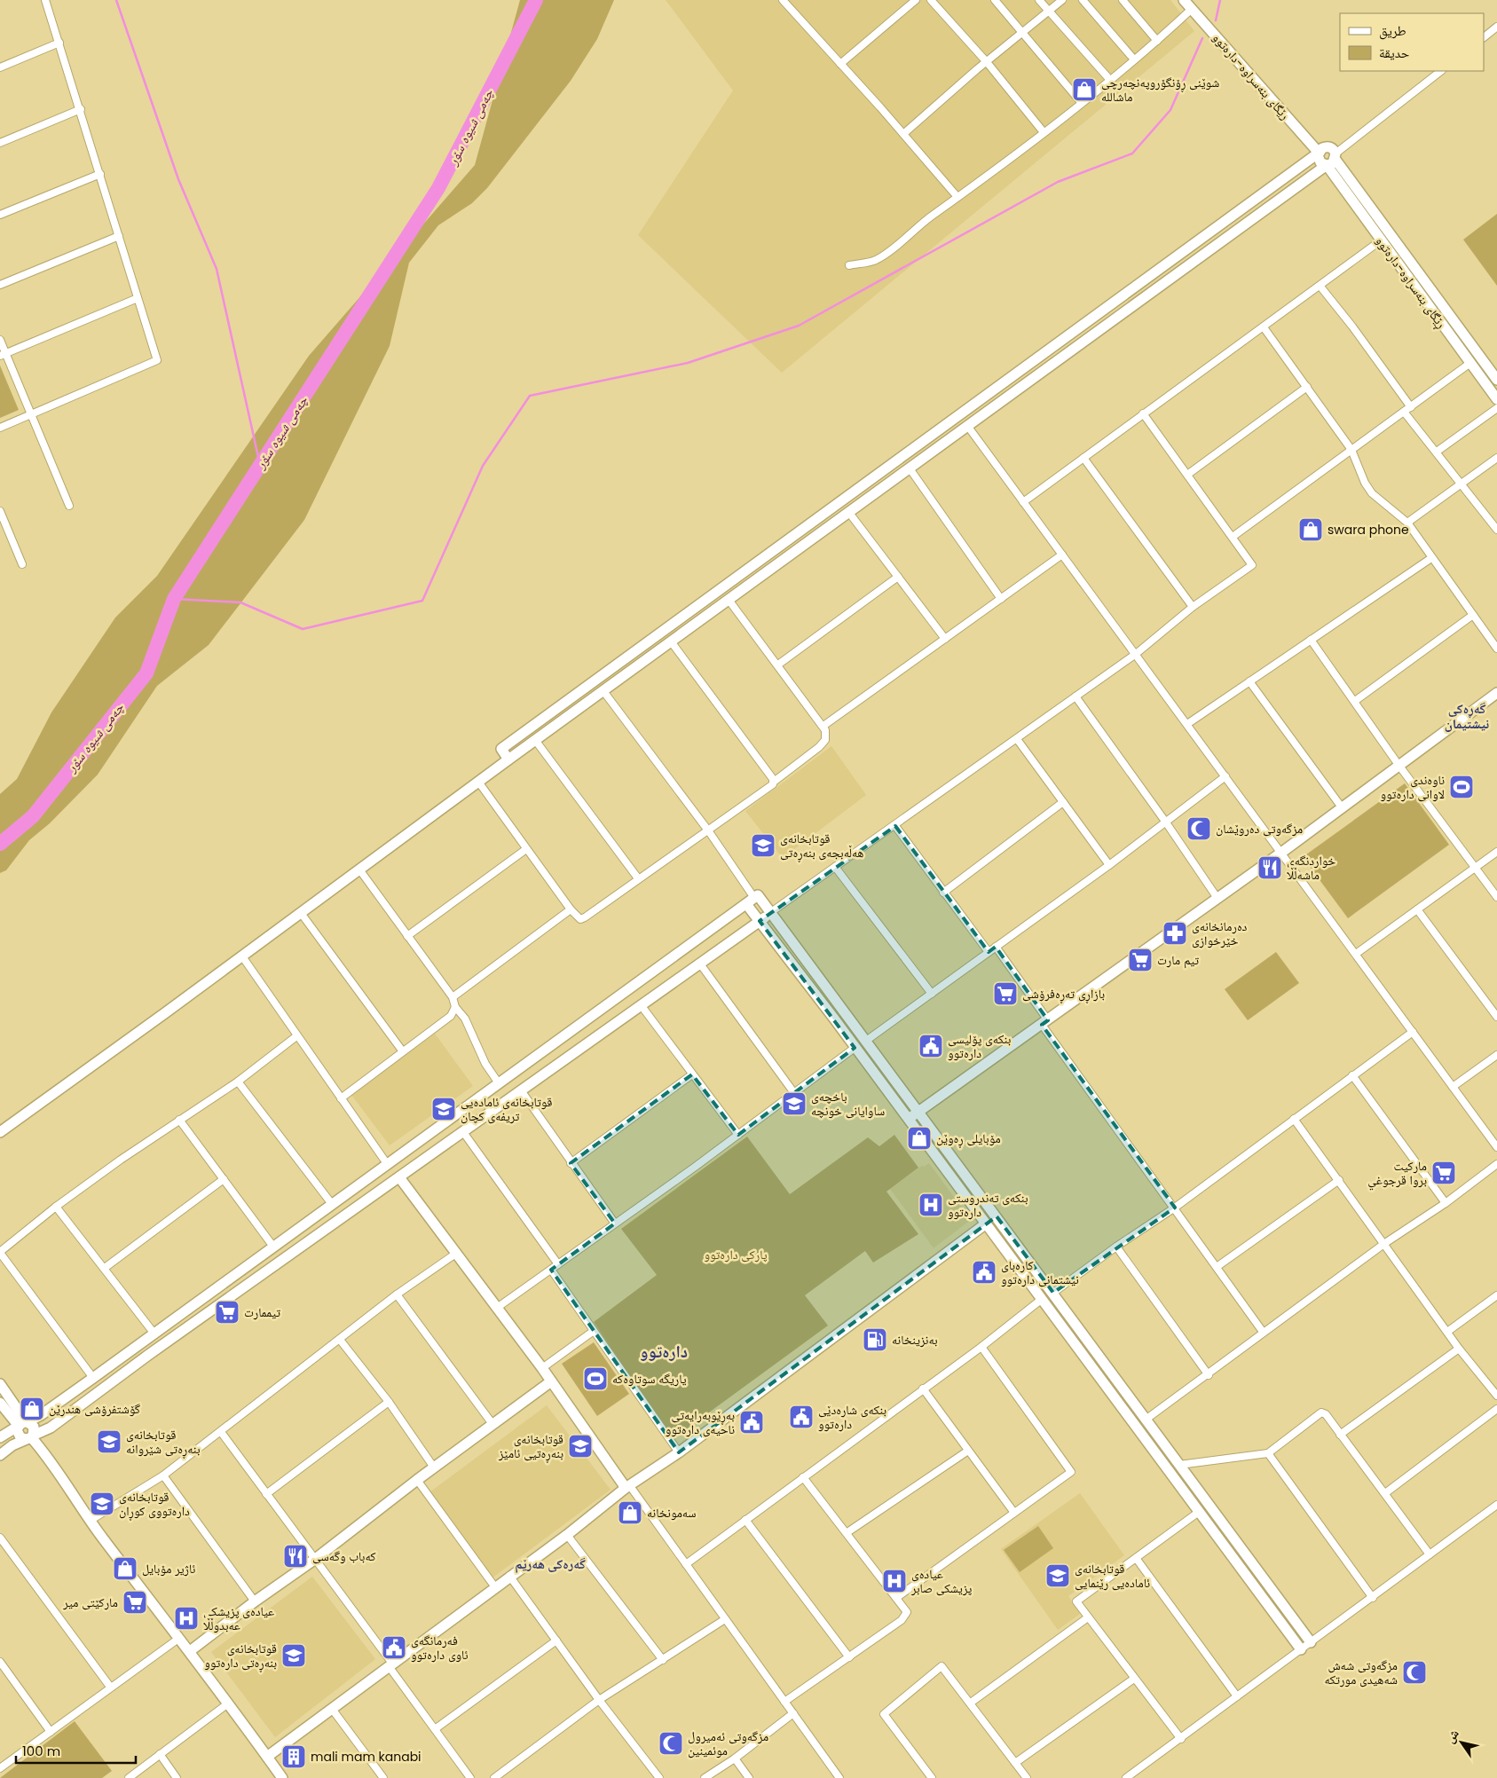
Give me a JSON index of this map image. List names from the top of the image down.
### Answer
{
  "streets": {
    "street": ["رێگای بنەسراوە-دارەتوو", "ڕێگای بنەسراوە-دارەتوو"]
  },
  "crossings": [
    ["رێگای بنەسراوە-دارەتوو", "ڕێگای بنەسراوە-دارەتوو"]
  ],
  "districts": ["گەڕەکی نیشتیمان", "دارەتوو", "گەرەکی هەرێم"],
  "water": ["چەمی شیوە سۆر"],
  "parks": ["پارکی دارەتوو"],
  "places": {
    "shop": [
      "شوێنی ڕۆنگۆروپەنچەرچی ماشاللە",
      "swara phone",
      "مۆبایلی ڕەوێن",
      "گۆشتفرۆشی هندرێن",
      "سەمونخانە",
      "ئاژیر مۆبایل"
    ],
    "sports": ["ناوەندی لاوانی دارەتوو", "یاریگە سوتاوەکە"],
    "mosque": ["مزگەوتی دەروێشان", "مزگەوتی شەش شەهیدی مورتکە", "مزگەوتی ئەمیرول موئمینین"],
    "school or university": [
      "قوتابخانەی هەڵەبجەی بنەڕەتی",
      "باخچەی ساوایانی خونچە",
      "قوتابخانەی ئامادەیی تریفەی کچان",
      "قوتابخانەی بنەڕەتی شێروانە",
      "قوتابخانەی بنەڕەتیی ئامێز",
      "قوتابخانەی دارەتووی کوڕان",
      "قوتابخانەی ئامادەیی رێنمایی",
      "قوتابخانەی بنەڕەتی دارەتوو"
    ],
    "restaurant": ["خواردنگەی ماشەڵڵا", "کەباب وگەسی"],
    "pharmacy": ["دەرمانخانەی خێرخوازی"],
    "supermarket": [
      "تیم مارت",
      "بازاڕی تەڕەفرۆشی",
      "ماركيت بروا قرجوغي",
      "تیممارت",
      "مارکێتی میر"
    ],
    "public building": [
      "بنکەی پۆلیسی دارەتوو",
      "کارەبای نیشتمانی دارەتوو",
      "بنکەی شارەدێی دارەتوو",
      "بەڕێوبەرایەتی ناحیەی دارەتوو",
      "فەرمانگەی ئاوی دارەتوو"
    ],
    "hospital": ["بنکەی تەندروستی دارەتوو", "عیادەی پزیشکی صابر", "عیادەی پزیشکی عەبدوڵڵا"],
    "fuel station": ["بەنزینخانە"],
    "building": ["mali mam kanabi"]
  },
  "legend": ["طريق", "حديقة"],
  "scale_bar": "100 m",
  "north": "top left"
}
